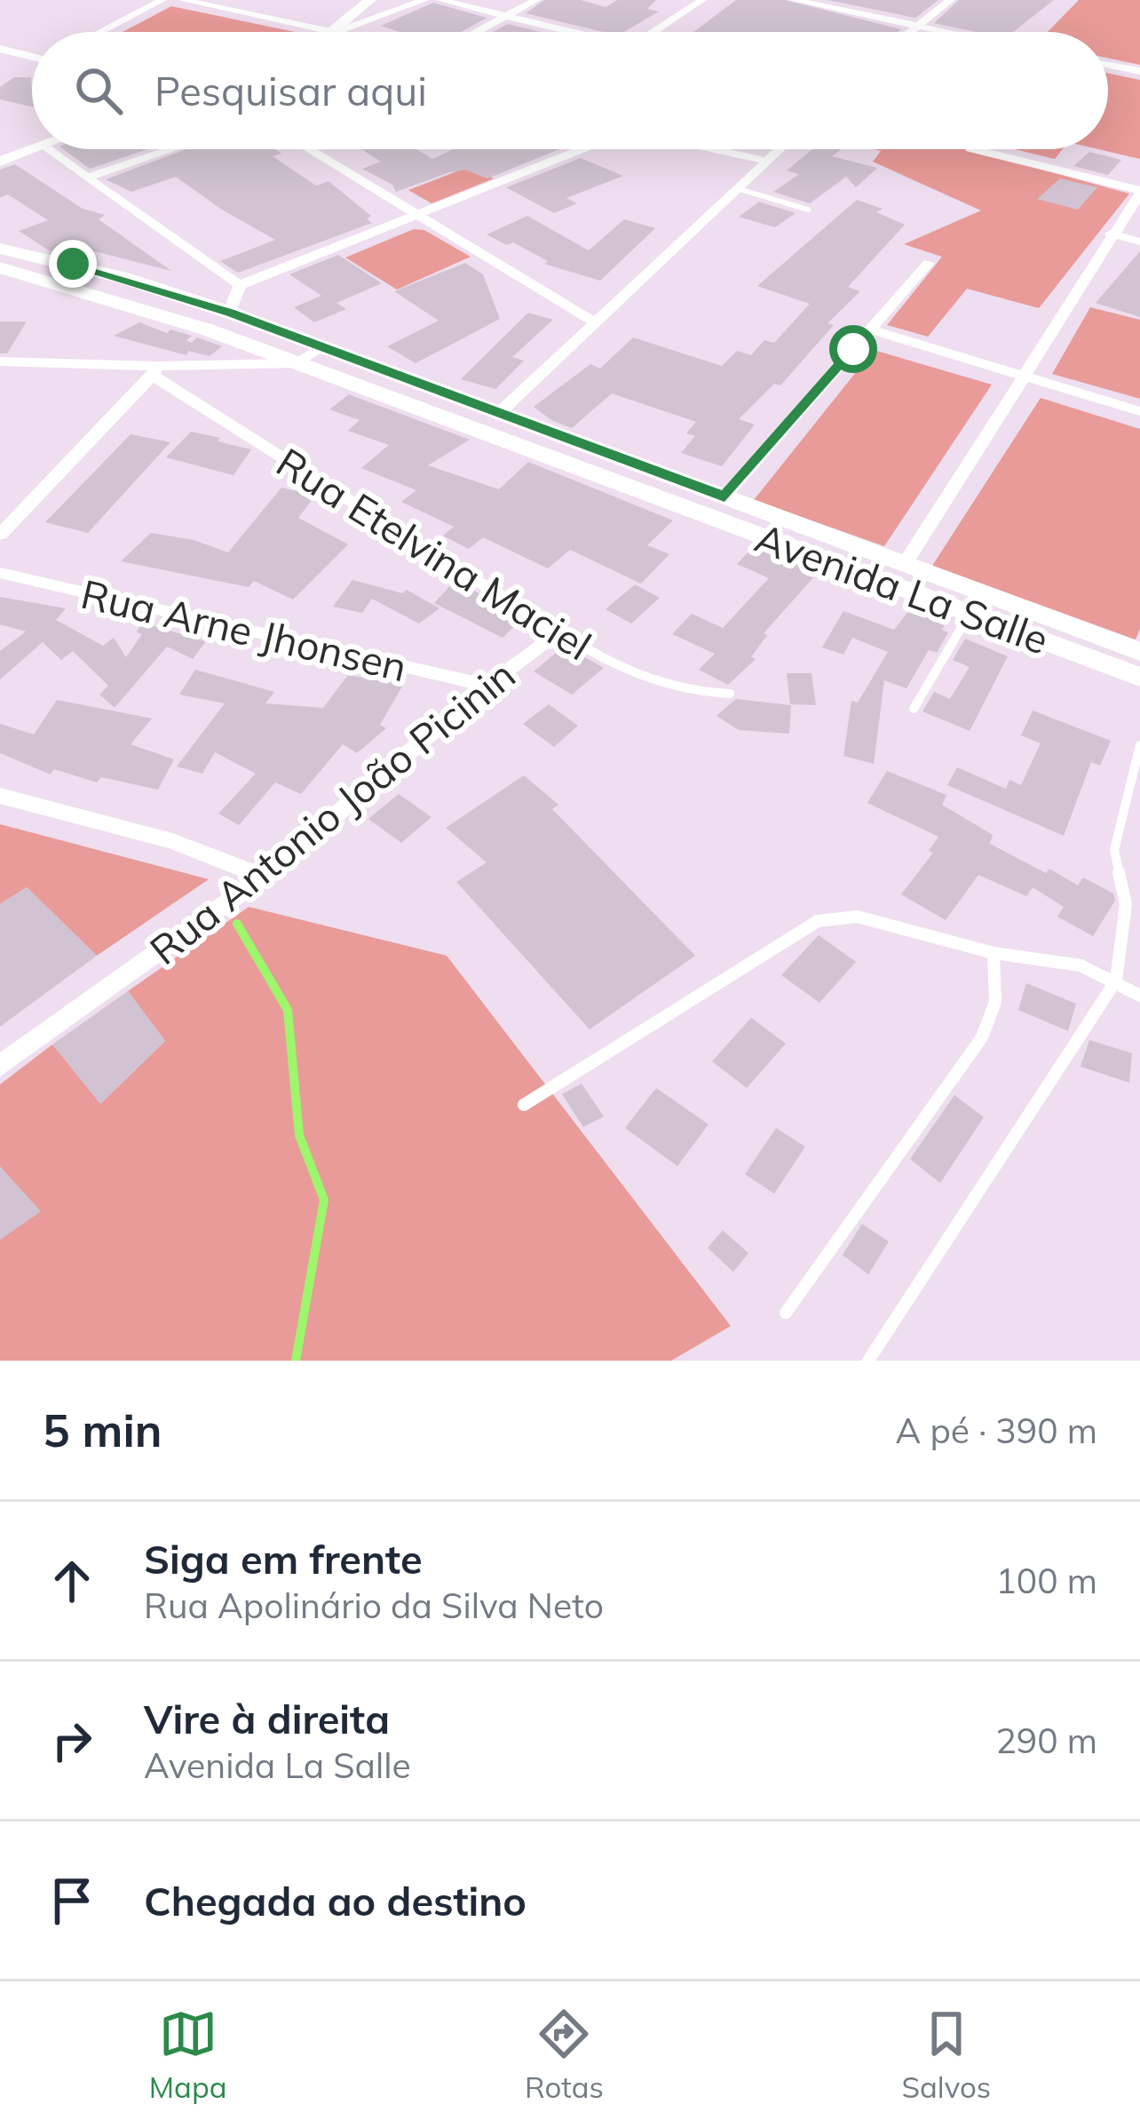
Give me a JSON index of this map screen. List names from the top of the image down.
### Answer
{
  "streets": {
    "main road": ["Avenida La Salle"],
    "street": ["Rua Etelvina Maciel", "Rua Arne Jhonsen", "Rua Antonio João Picinin"]
  },
  "crossings": [
    ["Rua Etelvina Maciel", "Rua Antonio João Picinin"],
    ["Rua Arne Jhonsen", "Rua Antonio João Picinin"]
  ],
  "page": {
    "search": "Pesquisar aqui",
    "heading": ["5 min", "A pé · 390 m"],
    "list": [
      ["Siga em frente", "Rua Apolinário da Silva Neto", "100 m"],
      ["Vire à direita", "Avenida La Salle", "290 m"],
      "Chegada ao destino"
    ],
    "nav": ["Mapa", "Rotas", "Salvos"]
  }
}
